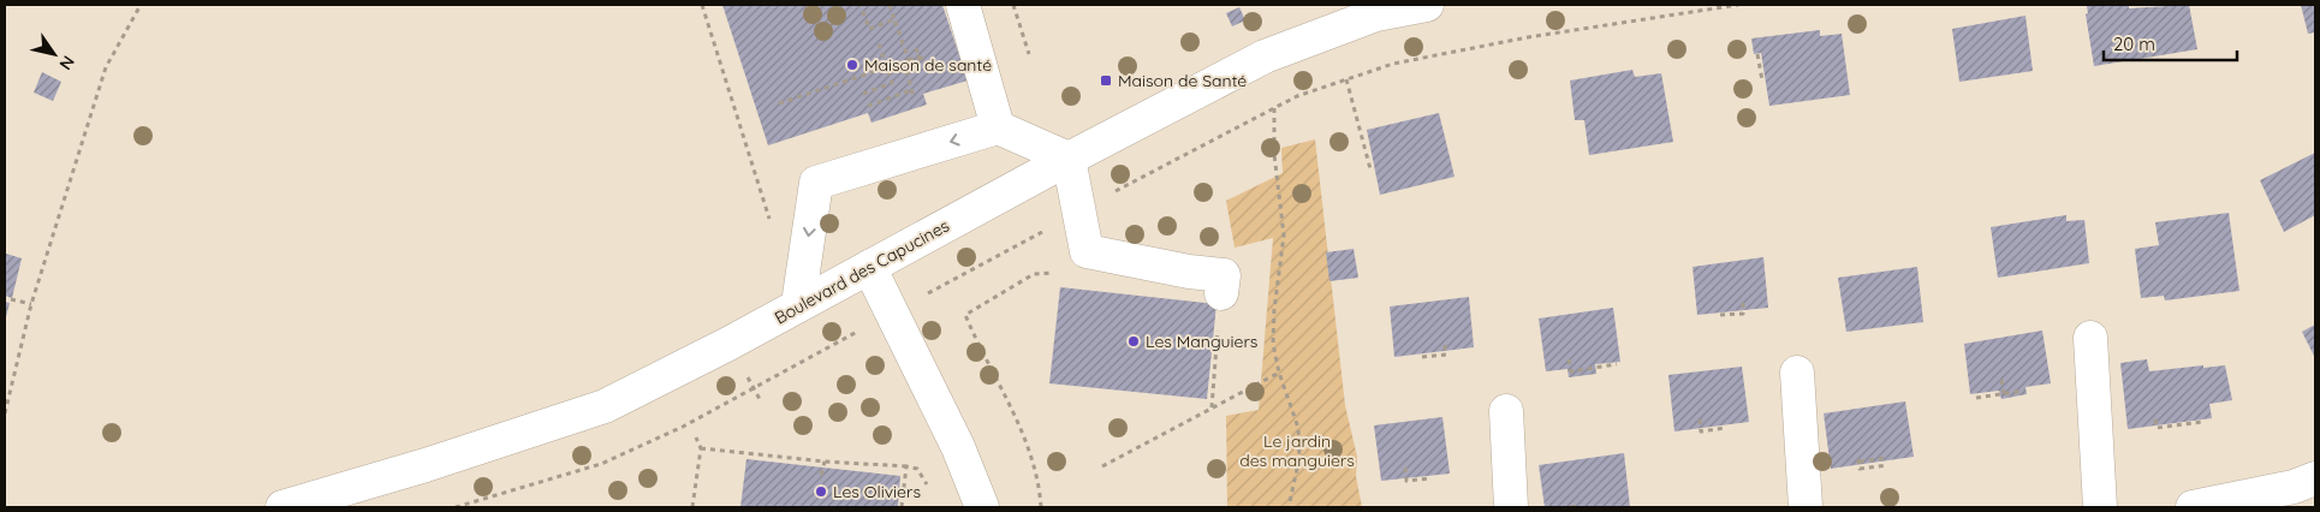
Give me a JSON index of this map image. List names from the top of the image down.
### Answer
{
  "streets": {
    "street": ["Boulevard des Capucines"]
  },
  "parks": ["Le jardin des manguiers"],
  "places": {
    "other": ["Maison de santé", "Les Manguiers", "Les Oliviers"],
    "transit": ["Maison de Santé"]
  },
  "scale_bar": "20 m",
  "north": "bottom right"
}
